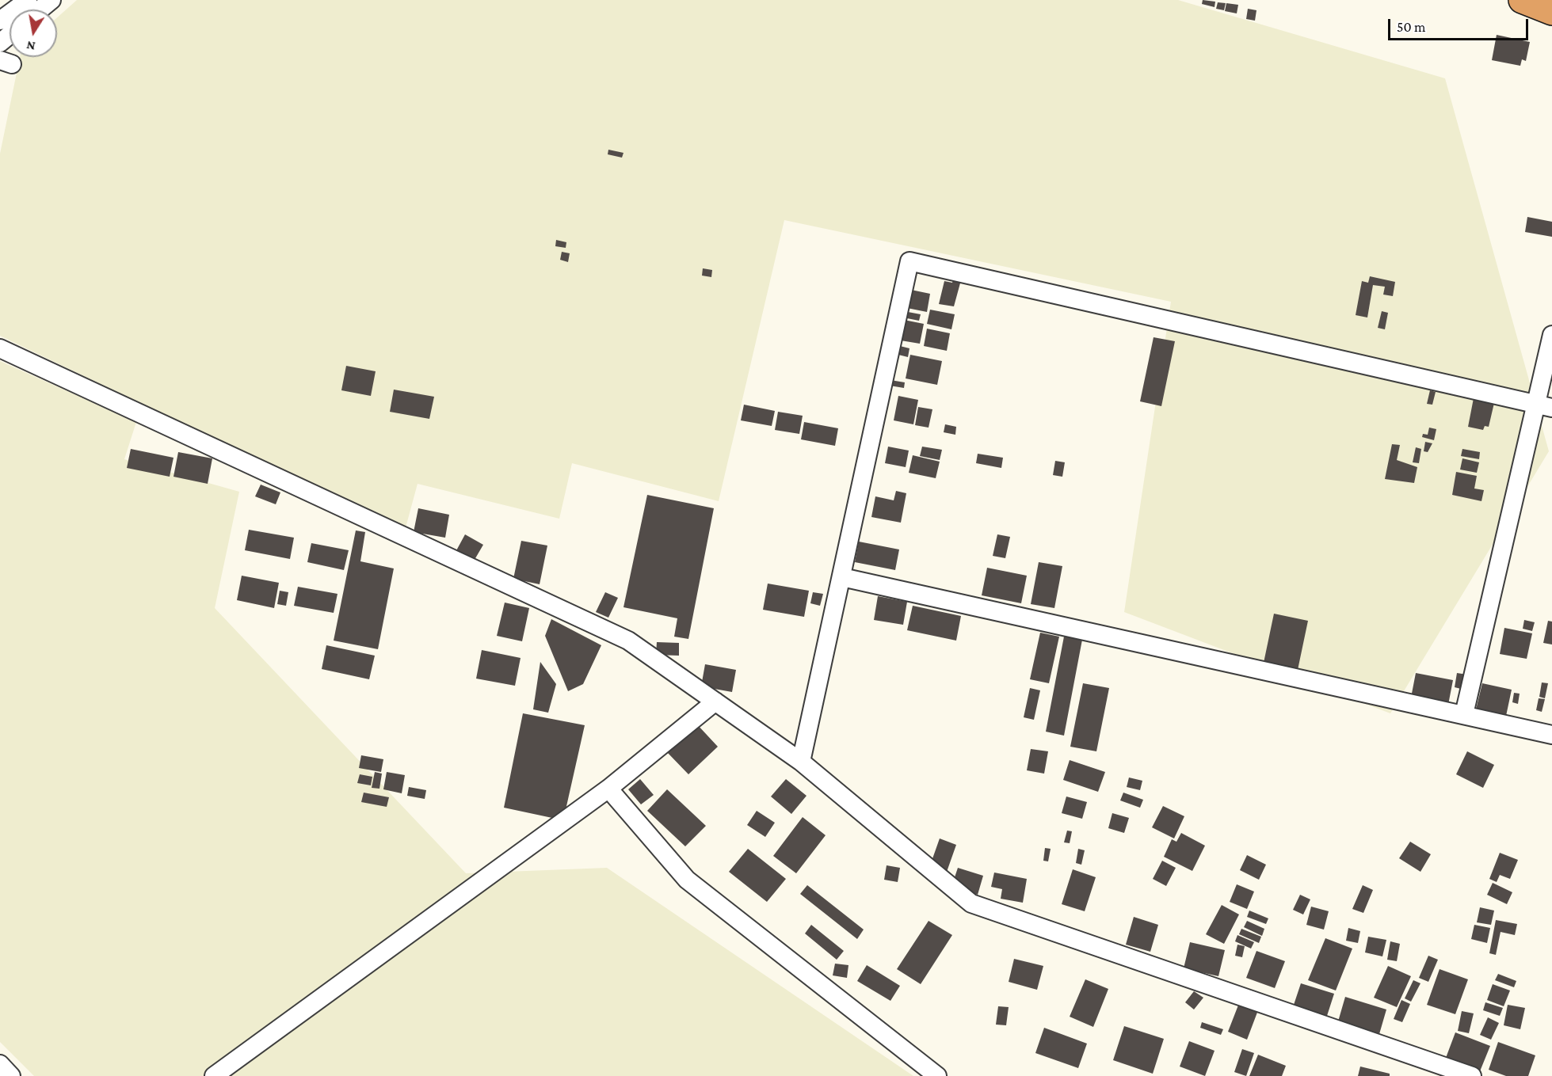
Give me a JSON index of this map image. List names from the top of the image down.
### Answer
{
  "scale_bar": "50 m",
  "north": "bottom"
}
